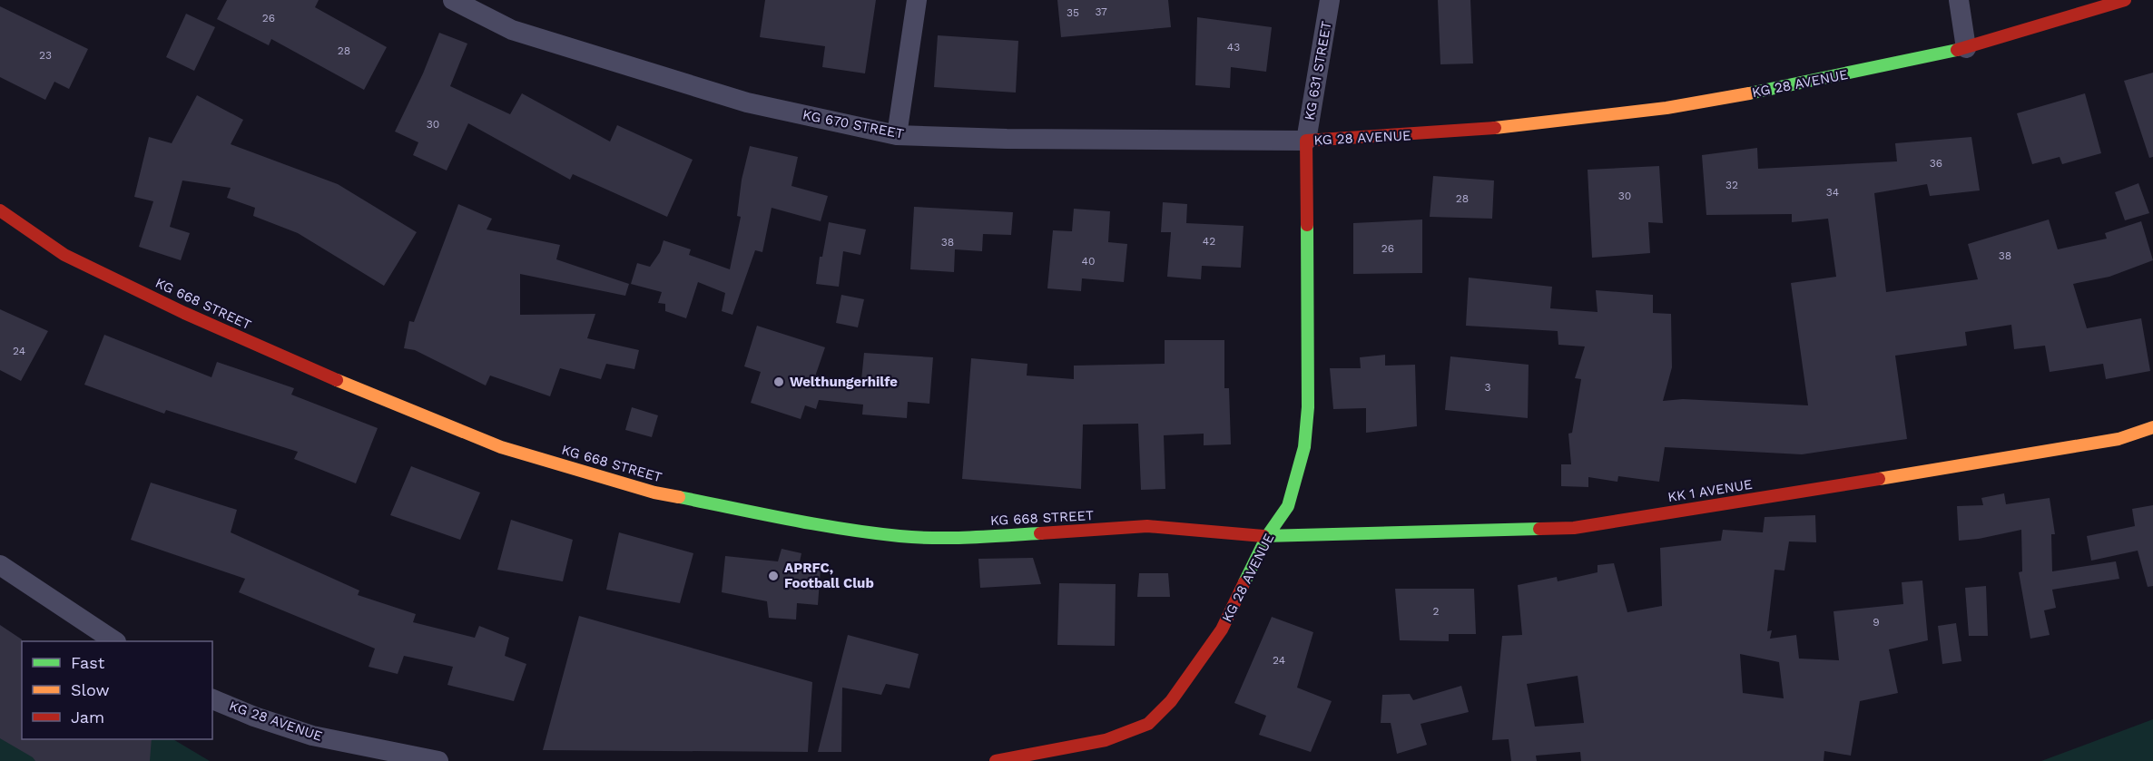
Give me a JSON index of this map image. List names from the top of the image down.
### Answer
{
  "streets": {
    "street": [
      "KG 631 STREET",
      "KG 28 AVENUE",
      "KG 670 STREET",
      "KG 668 STREET",
      "KK 1 AVENUE"
    ]
  },
  "crossings": [
    ["KG 631 STREET", "KG 28 AVENUE"],
    ["KG 631 STREET", "KG 670 STREET"],
    ["KG 28 AVENUE", "KG 670 STREET"],
    ["KG 28 AVENUE", "KG 668 STREET"],
    ["KG 28 AVENUE", "KK 1 AVENUE"],
    ["KG 668 STREET", "KK 1 AVENUE"]
  ],
  "places": ["Welthungerhilfe", "APRFC, Football Club"],
  "house_numbers": [
    "37",
    "35",
    "26",
    "43",
    "28",
    "23",
    "30",
    "36",
    "32",
    "34",
    "30",
    "28",
    "42",
    "38",
    "26",
    "38",
    "40",
    "24",
    "3",
    "2",
    "9",
    "24"
  ],
  "legend": ["Fast", "Slow", "Jam"]
}
